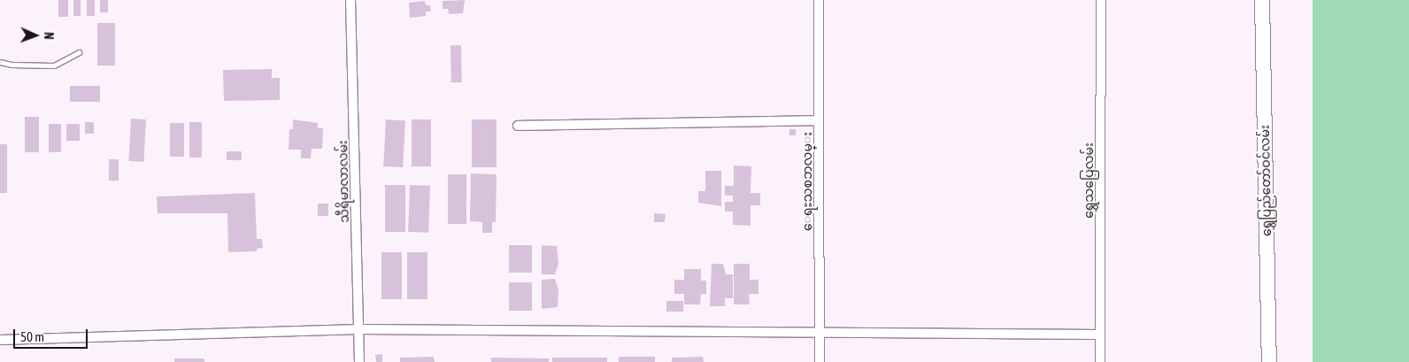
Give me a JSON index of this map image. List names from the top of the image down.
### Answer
{
  "streets": {
    "main road": ["ရွှေပြည်တော်ဝင်လမ်း"],
    "street": ["ရွှေသပြေလမ်း", "သီရိမာလာလမ်း", "ေရႊသစၥာလမ္း"]
  },
  "scale_bar": "50 m",
  "north": "right"
}
